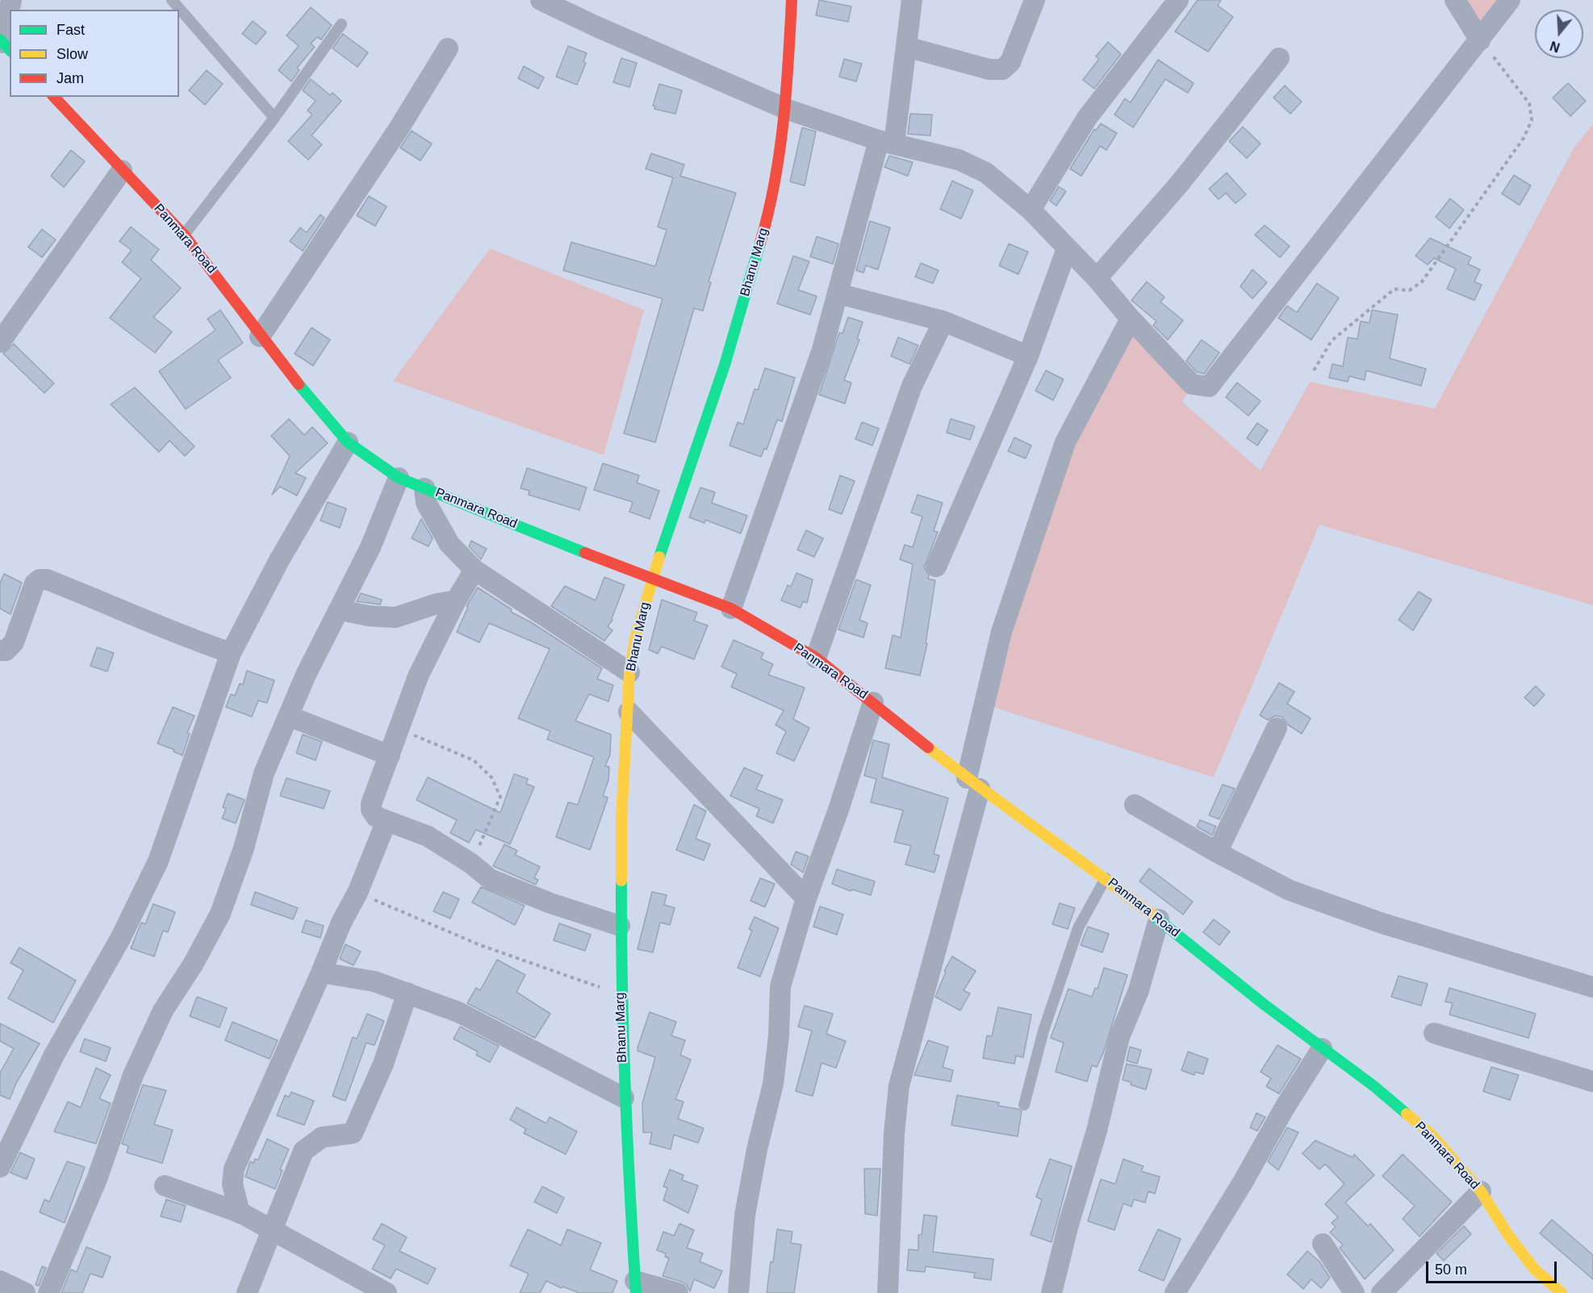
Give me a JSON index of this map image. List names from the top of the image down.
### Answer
{
  "streets": {
    "street": ["Panmara Road", "Bhanu Marg"]
  },
  "crossings": [
    ["Panmara Road", "Bhanu Marg"]
  ],
  "legend": ["Fast", "Slow", "Jam"],
  "scale_bar": "50 m",
  "north": "bottom"
}
